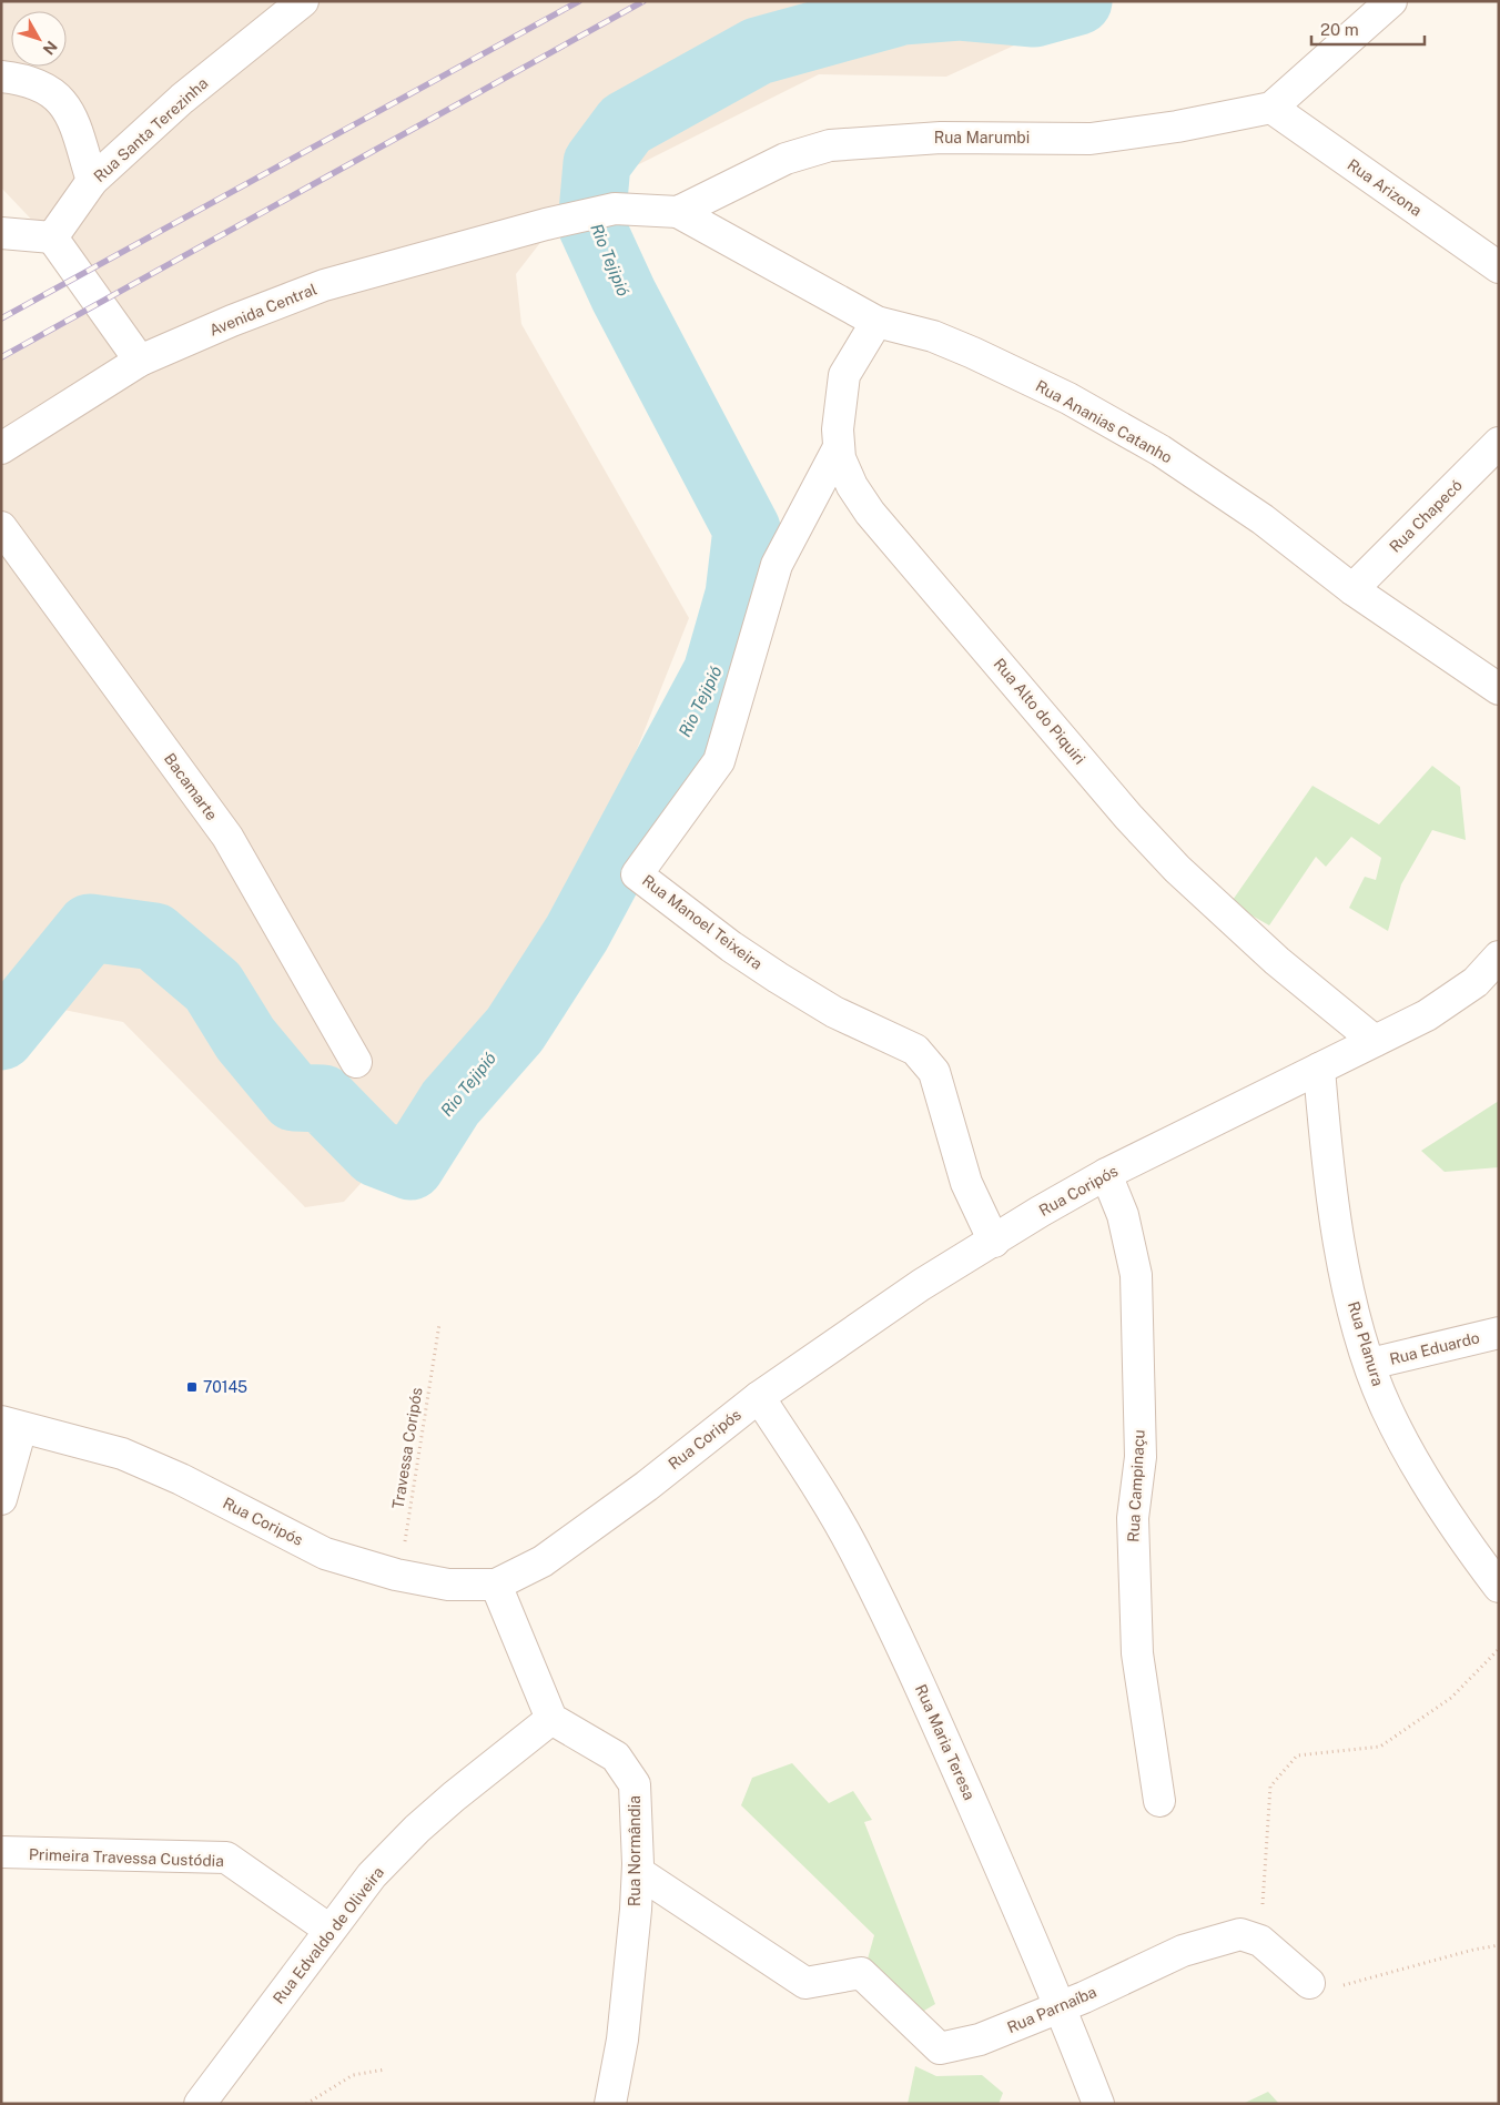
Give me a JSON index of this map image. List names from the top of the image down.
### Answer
{
  "streets": {
    "street": [
      "Rua Santa Terezinha",
      "Rua Marumbi",
      "Rua Arizona",
      "Avenida Central",
      "Rua Ananias Catanho",
      "Rua Chapecó",
      "Rua Alto do Piquiri",
      "Bacamarte",
      "Rua Manoel Teixeira",
      "Rua Coripós",
      "Rua Planura",
      "Rua Eduardo",
      "Rua Campinaçu",
      "Rua Maria Teresa",
      "Rua Normândia",
      "Primeira Travessa Custódia",
      "Rua Edvaldo de Oliveira",
      "Rua Parnaíba"
    ],
    "path": ["Travessa Coripós"]
  },
  "crossings": [
    ["Rua Marumbi", "Rua Arizona"],
    ["Rua Marumbi", "Avenida Central"],
    ["Rua Marumbi", "Rua Ananias Catanho"],
    ["Avenida Central", "Rua Ananias Catanho"],
    ["Rua Ananias Catanho", "Rua Chapecó"],
    ["Rua Ananias Catanho", "Rua Alto do Piquiri"],
    ["Rua Alto do Piquiri", "Rua Manoel Teixeira"],
    ["Rua Alto do Piquiri", "Rua Coripós"],
    ["Rua Manoel Teixeira", "Rua Coripós"],
    ["Rua Coripós", "Rua Planura"],
    ["Rua Coripós", "Travessa Coripós"],
    ["Rua Coripós", "Rua Campinaçu"],
    ["Rua Coripós", "Rua Maria Teresa"],
    ["Rua Planura", "Rua Eduardo"],
    ["Rua Maria Teresa", "Rua Parnaíba"],
    ["Rua Normândia", "Rua Edvaldo de Oliveira"],
    ["Rua Normândia", "Rua Parnaíba"],
    ["Primeira Travessa Custódia", "Rua Edvaldo de Oliveira"]
  ],
  "water": ["Rio Tejipió"],
  "places": {
    "transit": ["70145"]
  },
  "scale_bar": "20 m",
  "north": "bottom right"
}
